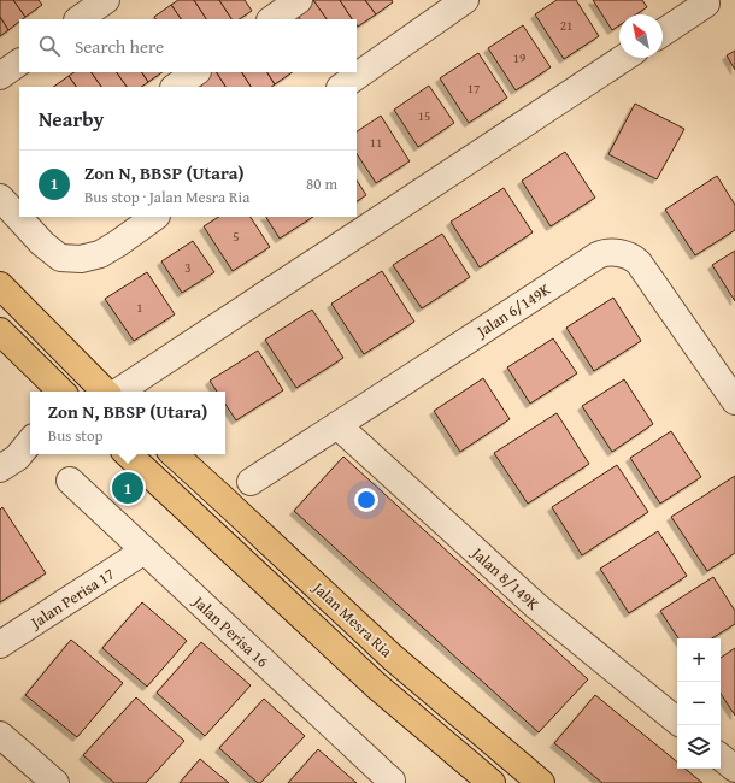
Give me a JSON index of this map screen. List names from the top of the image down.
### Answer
{
  "streets": {
    "main road": ["Jalan Mesra Ria"],
    "street": [
      "Jalan 6/149K",
      "Jalan 8/149K",
      "Jalan Perisa 17",
      "Jalan Perisa 16"
    ]
  },
  "crossings": [
    ["Jalan 6/149K", "Jalan 8/149K"],
    ["Jalan Perisa 17", "Jalan Perisa 16"]
  ],
  "house_numbers": [
    "21",
    "19",
    "17",
    "15",
    "11",
    "5",
    "3",
    "1"
  ],
  "north": "top left",
  "page": {
    "search": "Search here",
    "heading": "Nearby",
    "list": [
      {
        "mark": "1",
        "name": "Zon N, BBSP (Utara)",
        "note": "Bus stop · Jalan Mesra Ria",
        "value": "80 m"
      }
    ],
    "popup": ["Zon N, BBSP (Utara)", "Bus stop"],
    "pins": "1",
    "map_buttons": ["+", "−"]
  }
}
